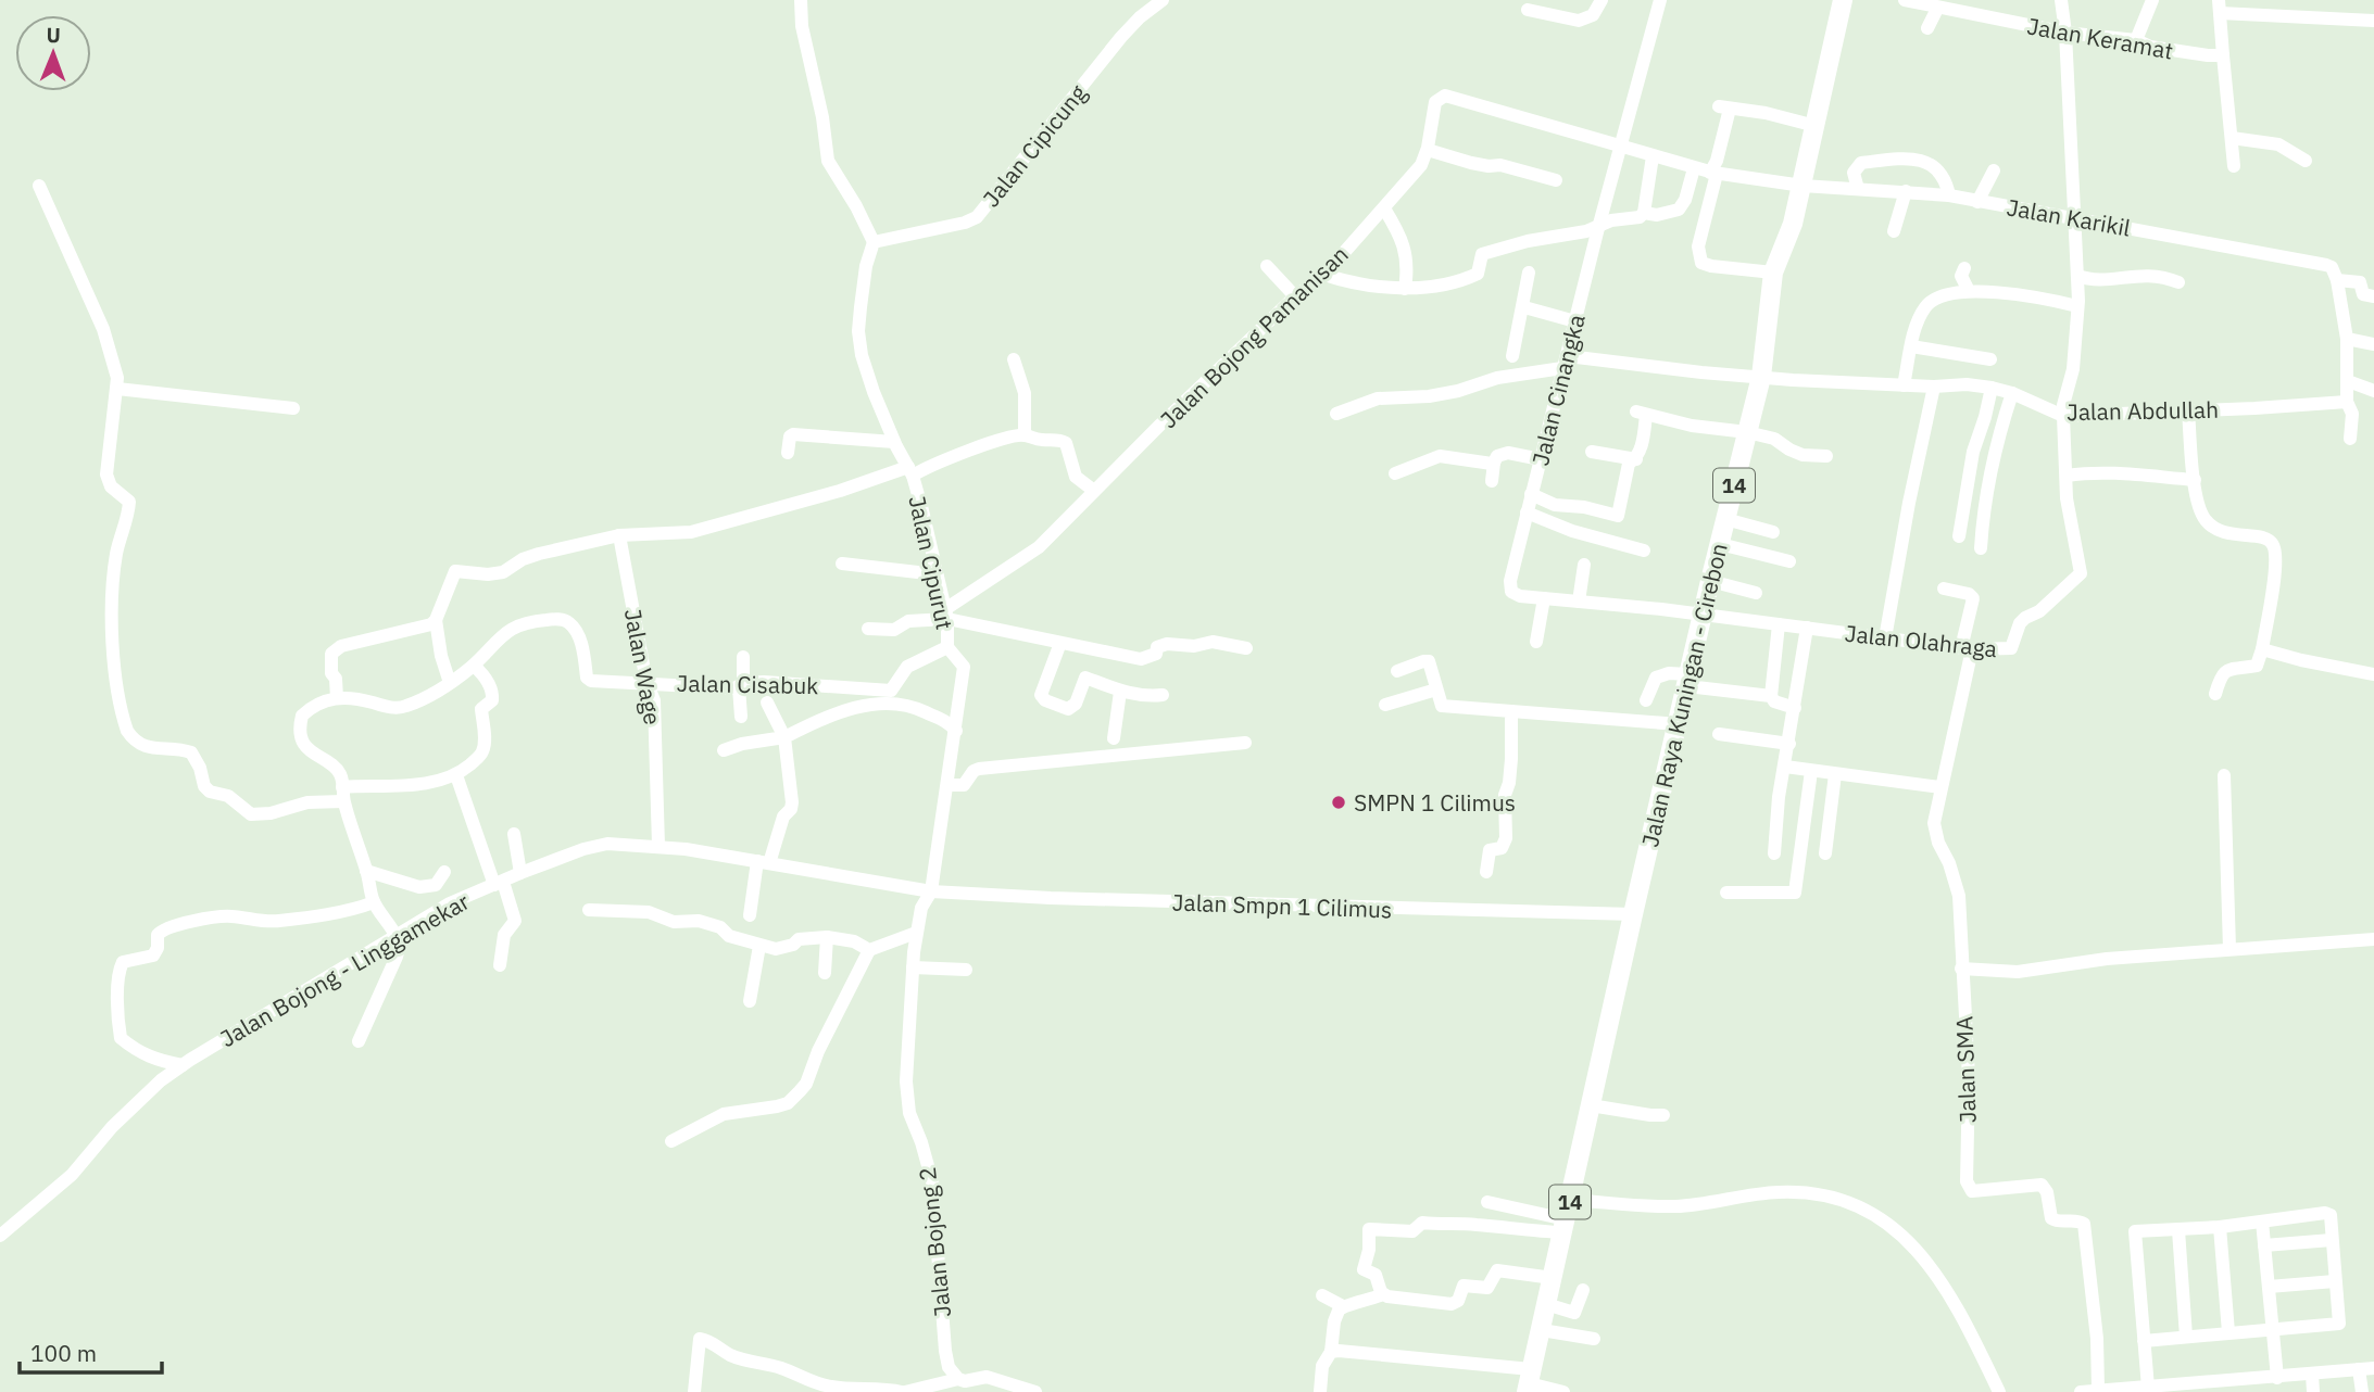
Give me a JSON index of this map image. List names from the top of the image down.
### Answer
{
  "streets": {
    "highway": ["14", "Jalan Raya Kuningan - Cirebon"],
    "street": [
      "Jalan Keramat",
      "Jalan Cipicung",
      "Jalan Karikil",
      "Jalan Bojong Pamanisan",
      "Jalan Cinangka",
      "Jalan Abdullah",
      "Jalan Cipurut",
      "Jalan Olahraga",
      "Jalan Wage",
      "Jalan Cisabuk",
      "Jalan Smpn 1 Cilimus",
      "Jalan Bojong - Linggamekar",
      "Jalan SMA",
      "Jalan Bojong 2"
    ]
  },
  "crossings": [
    ["Jalan Keramat", "Jalan Olahraga"],
    ["Jalan Cipicung", "Jalan Cipurut"],
    ["Jalan Karikil", "Jalan Bojong Pamanisan"],
    ["Jalan Karikil", "Jalan Olahraga"],
    ["Jalan Karikil", "Jalan Raya Kuningan - Cirebon"],
    ["Jalan Bojong Pamanisan", "Jalan Cinangka"],
    ["Jalan Bojong Pamanisan", "Jalan Cipurut"],
    ["Jalan Bojong Pamanisan", "Jalan Raya Kuningan - Cirebon"],
    ["Jalan Cinangka", "Jalan Abdullah"],
    ["Jalan Cinangka", "Jalan Olahraga"],
    ["Jalan Cinangka", "Jalan Raya Kuningan - Cirebon"],
    ["Jalan Abdullah", "Jalan Olahraga"],
    ["Jalan Abdullah", "Jalan Raya Kuningan - Cirebon"],
    ["Jalan Cipurut", "Jalan Cisabuk"],
    ["Jalan Cipurut", "Jalan Smpn 1 Cilimus"],
    ["Jalan Cipurut", "Jalan Bojong - Linggamekar"],
    ["Jalan Cipurut", "Jalan Bojong 2"],
    ["Jalan Olahraga", "Jalan Raya Kuningan - Cirebon"],
    ["Jalan Olahraga", "Jalan SMA"],
    ["Jalan Wage", "Jalan Cisabuk"],
    ["Jalan Wage", "Jalan Bojong - Linggamekar"],
    ["Jalan Raya Kuningan - Cirebon", "Jalan Smpn 1 Cilimus"],
    ["Jalan Smpn 1 Cilimus", "Jalan Bojong - Linggamekar"],
    ["Jalan Smpn 1 Cilimus", "Jalan Bojong 2"],
    ["Jalan Bojong - Linggamekar", "Jalan Bojong 2"]
  ],
  "places": ["SMPN 1 Cilimus"],
  "scale_bar": "100 m",
  "north": "top"
}
